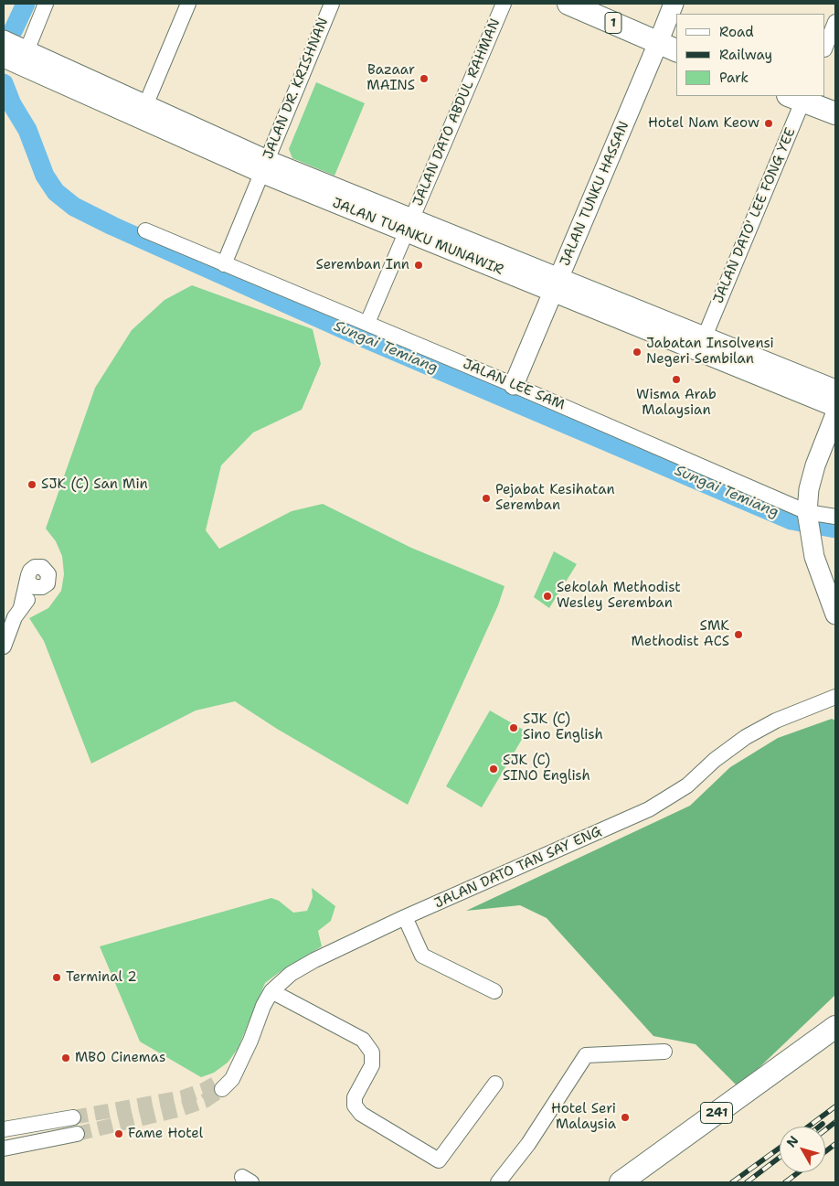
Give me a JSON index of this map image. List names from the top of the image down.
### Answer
{
  "streets": {
    "highway": ["1", "241"],
    "main road": ["JALAN TUNKU HASSAN", "JALAN TUANKU MUNAWIR"],
    "street": [
      "JALAN DR. KRISHNAN",
      "JALAN DATO ABDUL RAHMAN",
      "JALAN DATO' LEE FONG YEE",
      "JALAN LEE SAM",
      "JALAN DATO TAN SAY ENG"
    ]
  },
  "crossings": [
    ["1", "JALAN TUNKU HASSAN"],
    ["JALAN DR. KRISHNAN", "JALAN TUANKU MUNAWIR"],
    ["JALAN DATO ABDUL RAHMAN", "JALAN TUANKU MUNAWIR"],
    ["JALAN DATO ABDUL RAHMAN", "JALAN LEE SAM"],
    ["JALAN TUNKU HASSAN", "JALAN TUANKU MUNAWIR"],
    ["JALAN TUNKU HASSAN", "JALAN LEE SAM"],
    ["JALAN DATO' LEE FONG YEE", "JALAN TUANKU MUNAWIR"]
  ],
  "water": ["Sungai Temiang"],
  "places": [
    "Bazaar MAINS",
    "Hotel Nam Keow",
    "Seremban Inn",
    "Jabatan Insolvensi Negeri Sembilan",
    "Wisma Arab Malaysian",
    "SJK (C) San Min",
    "Pejabat Kesihatan Seremban",
    "Sekolah Methodist Wesley Seremban",
    "SMK Methodist ACS",
    "SJK (C) Sino English",
    "SJK (C) SINO English",
    "Terminal 2",
    "MBO Cinemas",
    "Hotel Seri Malaysia",
    "Fame Hotel"
  ],
  "legend": ["Road", "Railway", "Park"],
  "north": "top left"
}
